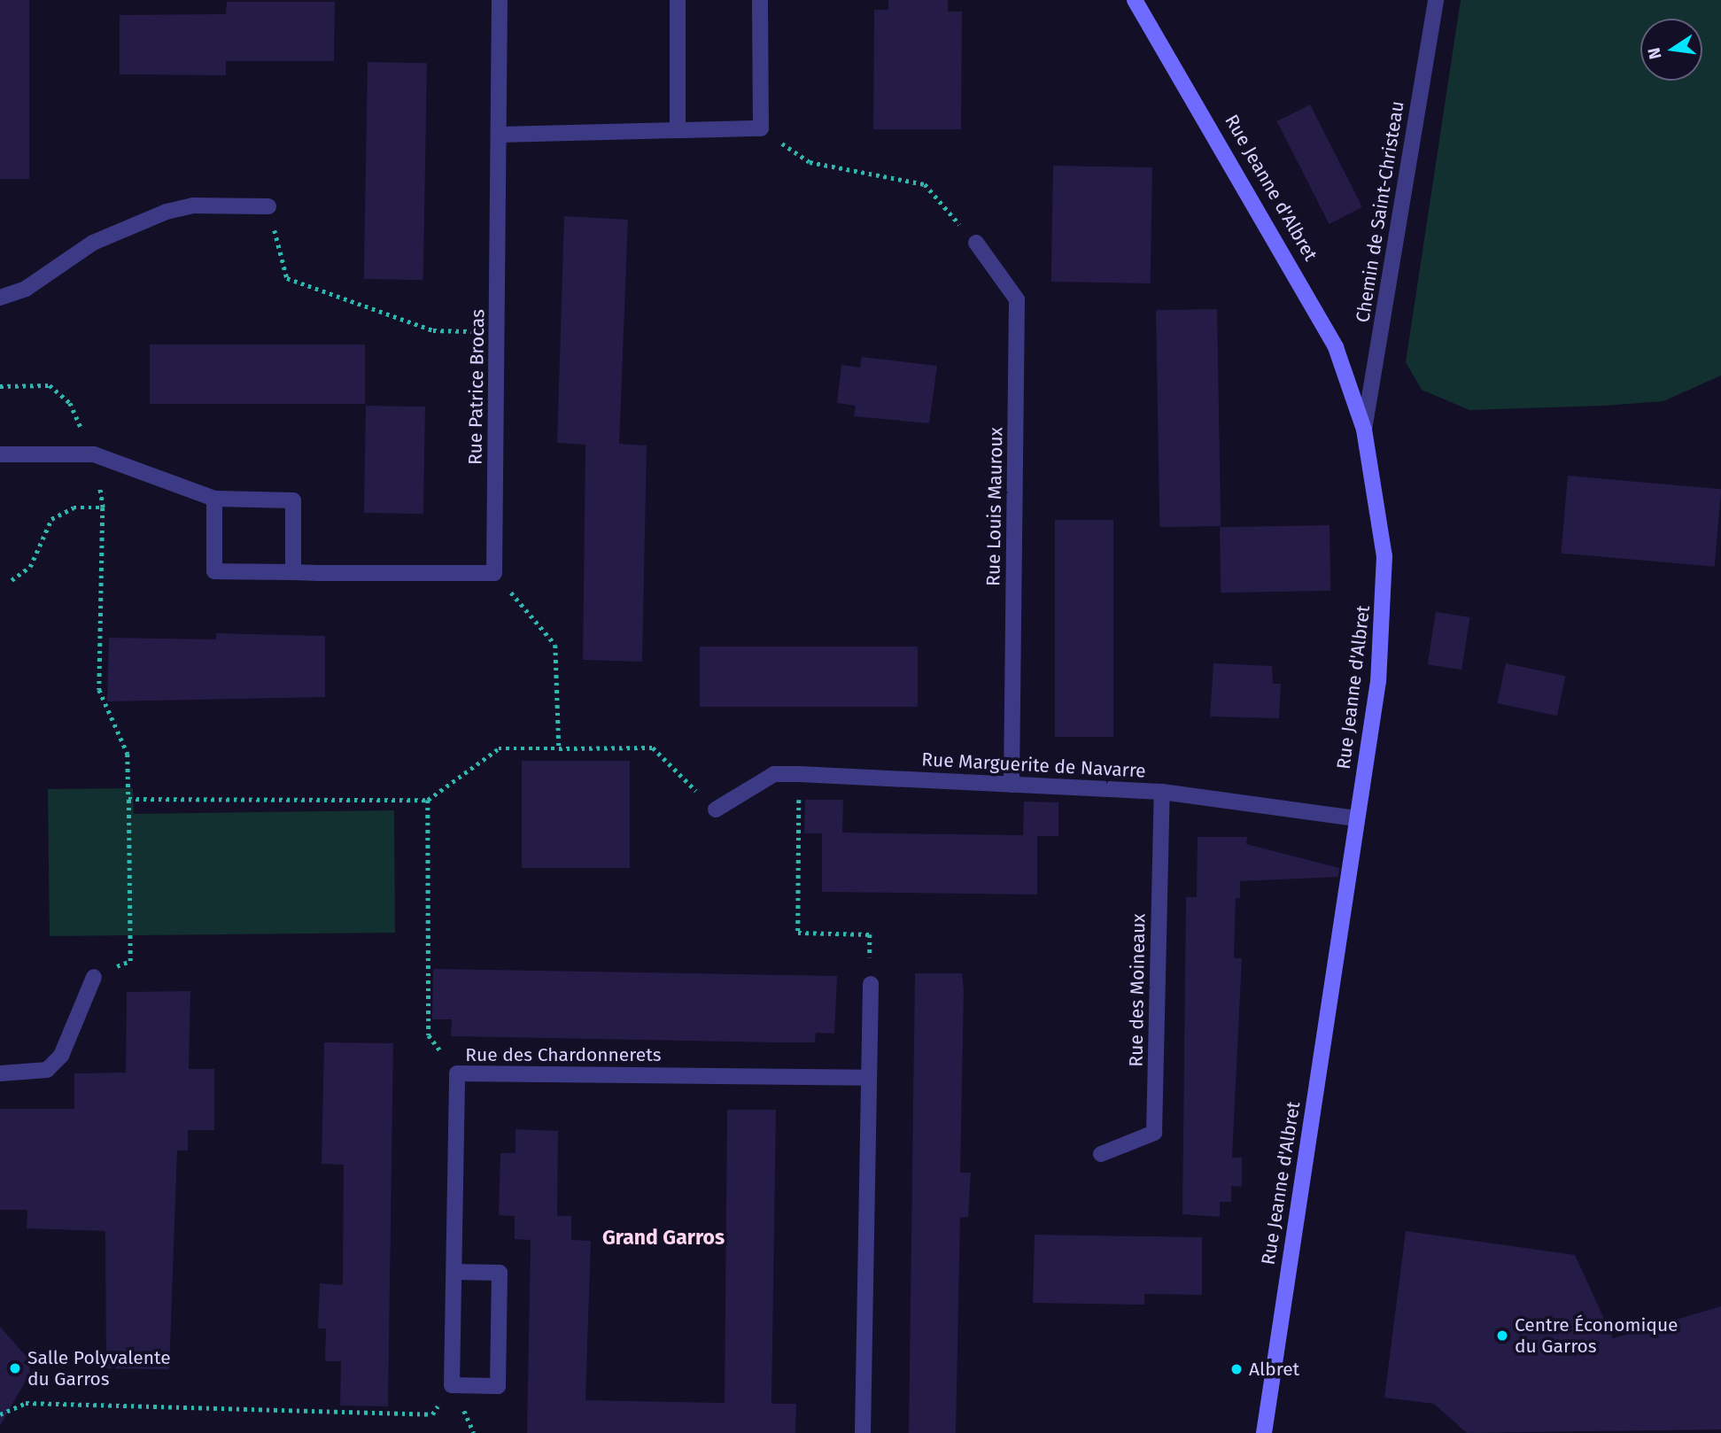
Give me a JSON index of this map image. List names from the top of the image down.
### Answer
{
  "streets": {
    "street": [
      "Rue Jeanne d'Albret",
      "Chemin de Saint-Christeau",
      "Rue Patrice Brocas",
      "Rue Louis Mauroux",
      "Rue Marguerite de Navarre",
      "Rue des Moineaux",
      "Rue des Chardonnerets"
    ]
  },
  "crossings": [
    ["Rue Jeanne d'Albret", "Chemin de Saint-Christeau"],
    ["Rue Jeanne d'Albret", "Rue Marguerite de Navarre"],
    ["Rue Louis Mauroux", "Rue Marguerite de Navarre"],
    ["Rue Marguerite de Navarre", "Rue des Moineaux"]
  ],
  "districts": ["Grand Garros"],
  "places": ["Centre Économique du Garros", "Salle Polyvalente du Garros", "Albret"],
  "north": "left"
}
